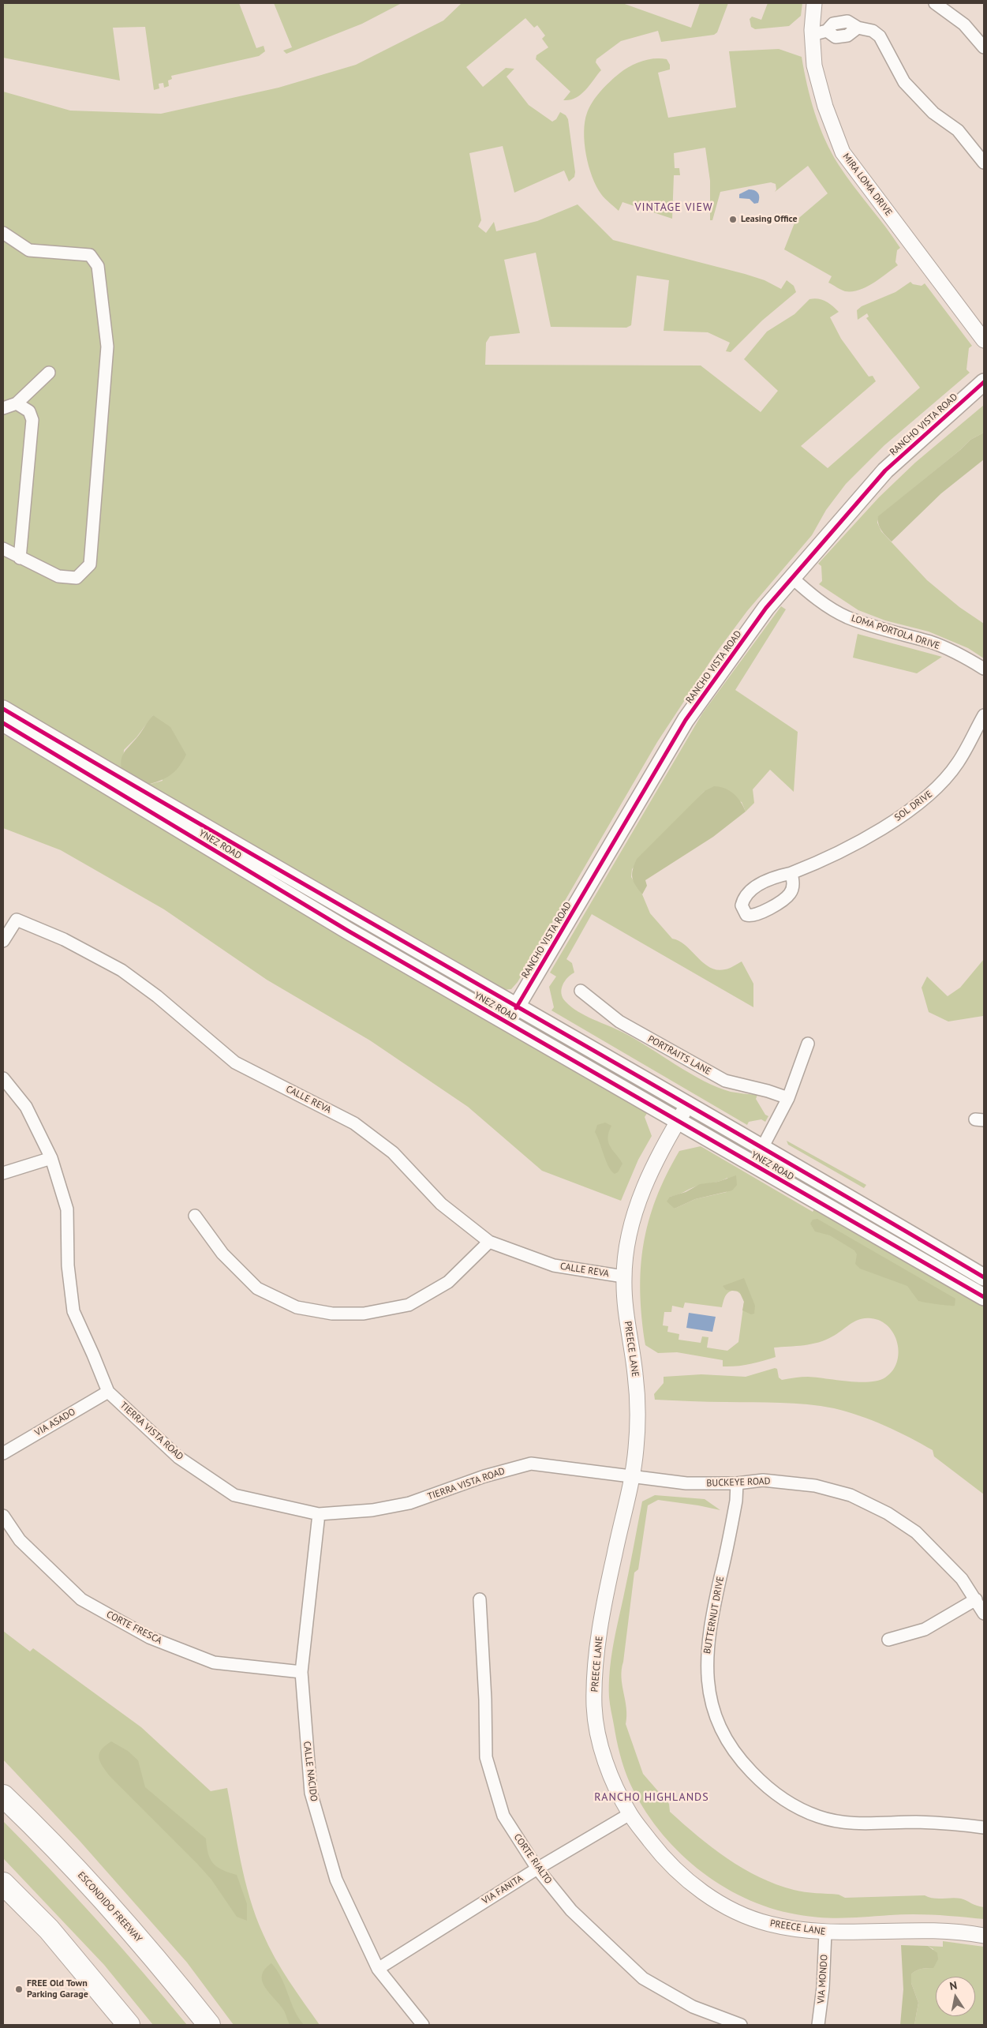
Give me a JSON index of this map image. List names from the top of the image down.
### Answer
{
  "streets": {
    "highway": ["ESCONDIDO FREEWAY"],
    "main road": ["RANCHO VISTA ROAD", "YNEZ ROAD"],
    "street": [
      "MIRA LOMA DRIVE",
      "LOMA PORTOLA DRIVE",
      "SOL DRIVE",
      "PORTRAITS LANE",
      "CALLE REVA",
      "PREECE LANE",
      "VIA ASADO",
      "TIERRA VISTA ROAD",
      "BUCKEYE ROAD",
      "BUTTERNUT DRIVE",
      "CORTE FRESCA",
      "CALLE NACIDO",
      "CORTE RIALTO",
      "VIA FANITA",
      "VIA MONDO"
    ]
  },
  "crossings": [
    ["RANCHO VISTA ROAD", "LOMA PORTOLA DRIVE"],
    ["RANCHO VISTA ROAD", "YNEZ ROAD"],
    ["YNEZ ROAD", "PREECE LANE"],
    ["CALLE REVA", "PREECE LANE"],
    ["PREECE LANE", "TIERRA VISTA ROAD"],
    ["PREECE LANE", "BUCKEYE ROAD"],
    ["PREECE LANE", "VIA FANITA"],
    ["PREECE LANE", "VIA MONDO"],
    ["VIA ASADO", "TIERRA VISTA ROAD"],
    ["TIERRA VISTA ROAD", "BUCKEYE ROAD"],
    ["TIERRA VISTA ROAD", "CALLE NACIDO"],
    ["BUCKEYE ROAD", "BUTTERNUT DRIVE"],
    ["CORTE FRESCA", "CALLE NACIDO"],
    ["CALLE NACIDO", "VIA FANITA"],
    ["CORTE RIALTO", "VIA FANITA"]
  ],
  "districts": ["VINTAGE VIEW", "RANCHO HIGHLANDS"],
  "places": ["Leasing Office", "FREE Old Town Parking Garage"],
  "north": "top"
}
